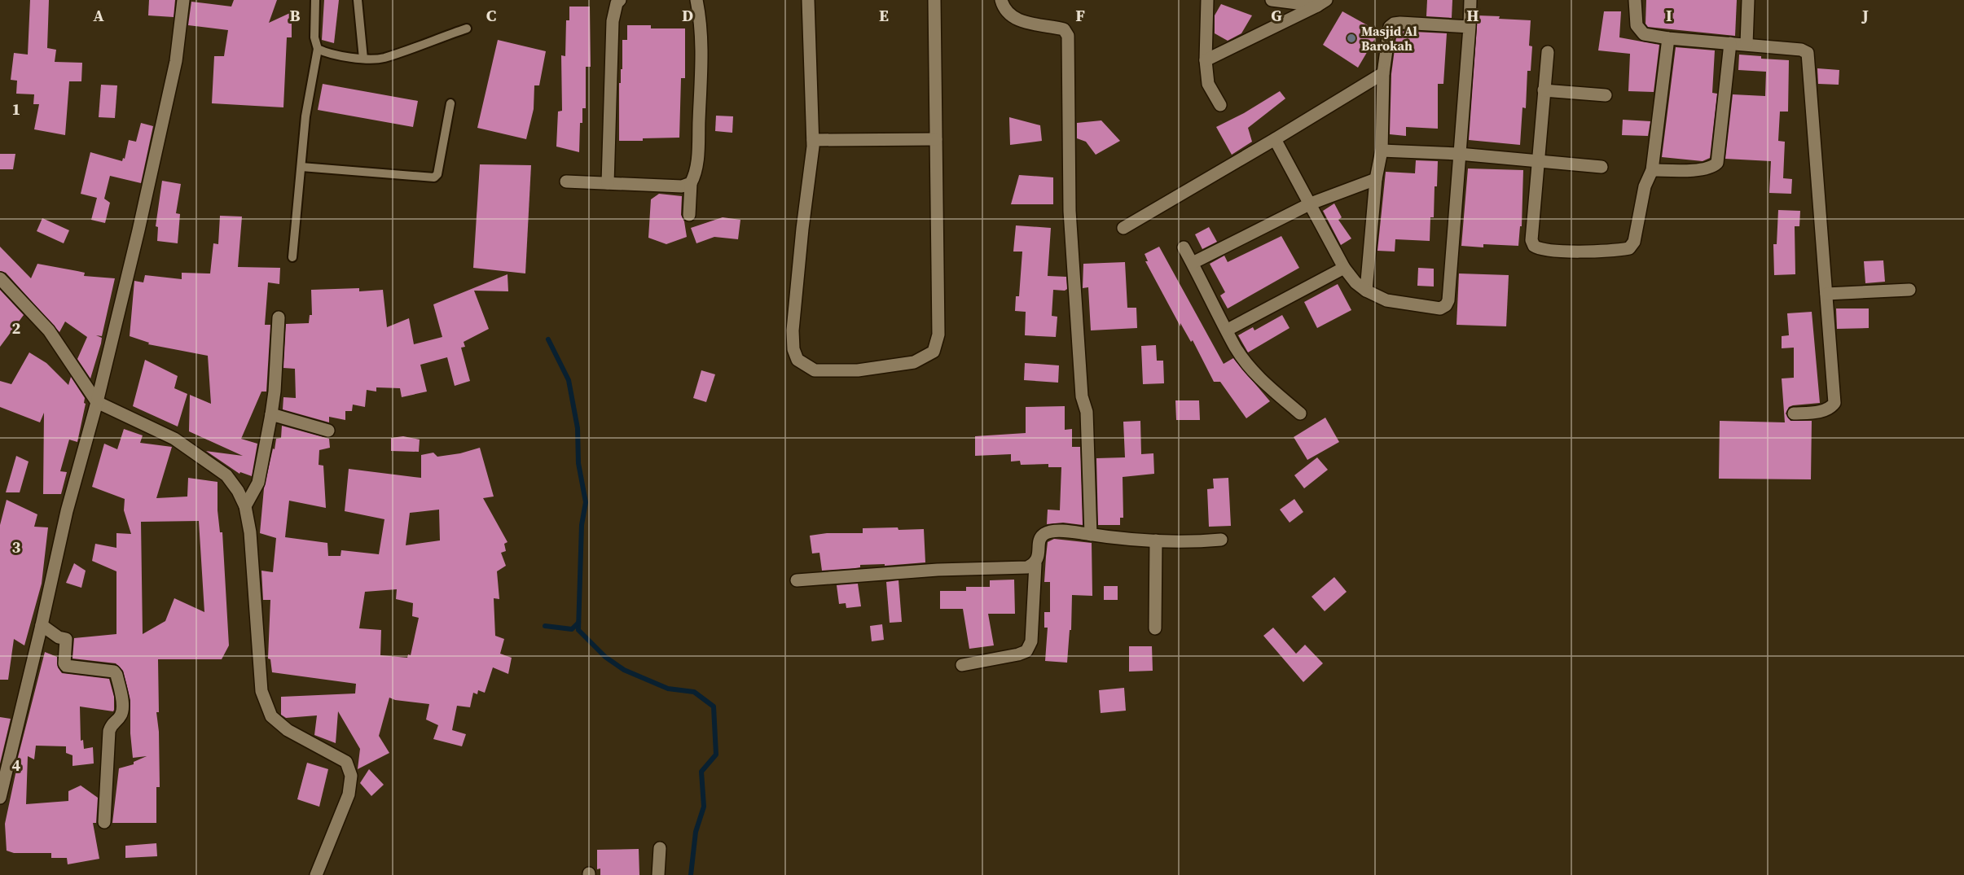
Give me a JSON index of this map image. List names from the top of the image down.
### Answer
{
  "places": ["Masjid Al Barokah"],
  "grid": {
    "columns": [
      "A",
      "B",
      "C",
      "D",
      "E",
      "F",
      "G",
      "H",
      "I",
      "J"
    ],
    "rows": [
      "1",
      "2",
      "3",
      "4"
    ]
  }
}
